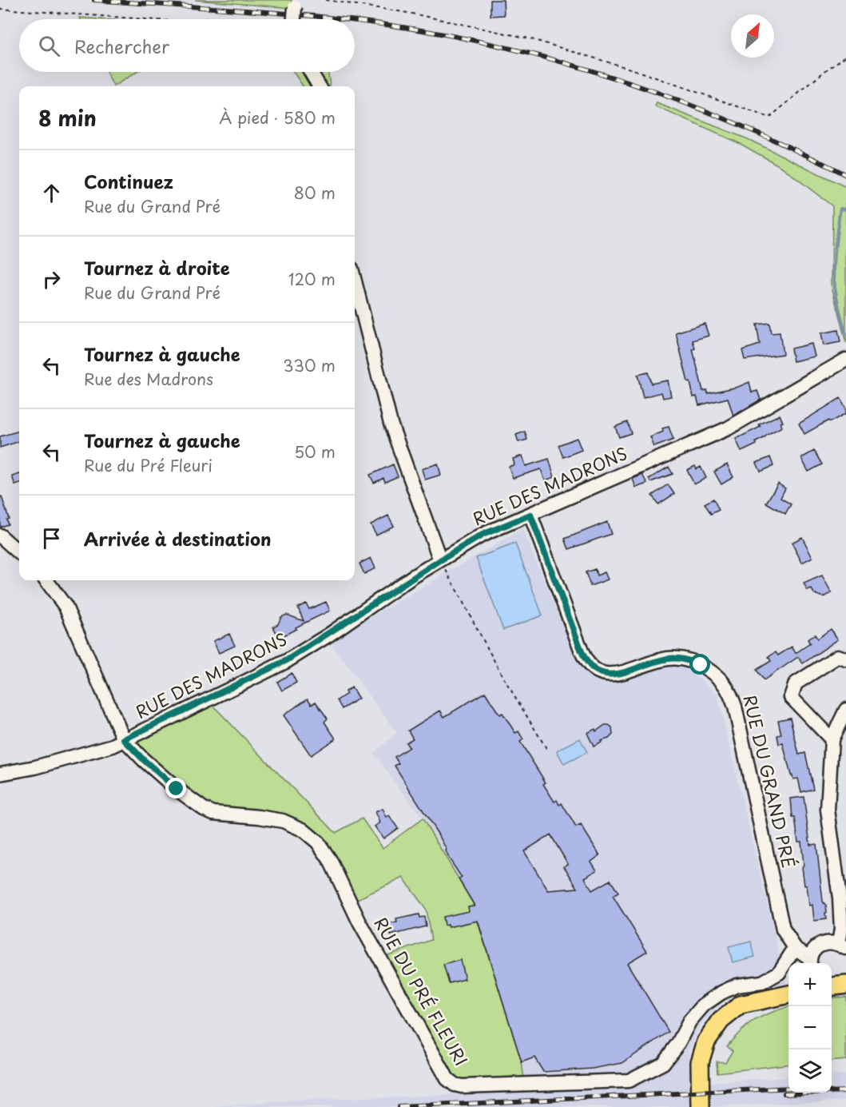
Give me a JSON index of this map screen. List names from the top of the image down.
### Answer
{
  "streets": {
    "street": ["RUE DES MADRONS", "RUE DU GRAND PRÉ", "RUE DU PRÉ FLEURI"]
  },
  "crossings": [
    ["RUE DES MADRONS", "RUE DU GRAND PRÉ"],
    ["RUE DES MADRONS", "RUE DU PRÉ FLEURI"],
    ["RUE DU GRAND PRÉ", "RUE DU PRÉ FLEURI"]
  ],
  "north": "top right",
  "page": {
    "search": "Rechercher",
    "heading": ["8 min", "À pied · 580 m"],
    "list": [
      ["Continuez", "Rue du Grand Pré", "80 m"],
      ["Tournez à droite", "Rue du Grand Pré", "120 m"],
      ["Tournez à gauche", "Rue des Madrons", "330 m"],
      ["Tournez à gauche", "Rue du Pré Fleuri", "50 m"],
      "Arrivée à destination"
    ],
    "map_buttons": ["+", "−"]
  }
}
